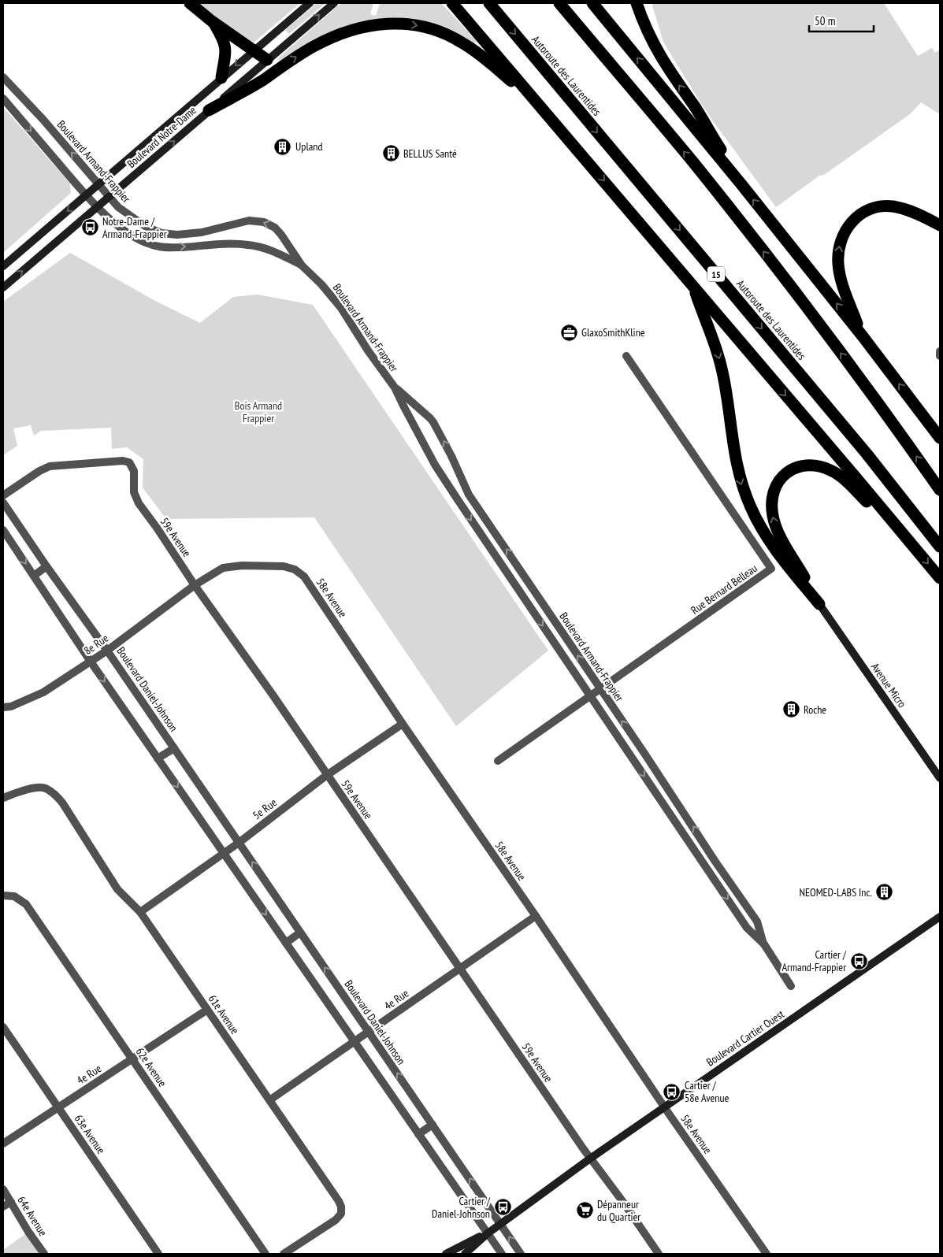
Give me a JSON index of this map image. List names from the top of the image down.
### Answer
{
  "streets": {
    "highway": ["Autoroute des Laurentides", "15"],
    "street": [
      "Boulevard Notre-Dame",
      "Boulevard Armand-Frappier",
      "59e Avenue",
      "Rue Bernard Belleau",
      "58e Avenue",
      "8e Rue",
      "Avenue Micro",
      "Boulevard Daniel-Johnson",
      "5e Rue",
      "4e Rue",
      "61e Avenue",
      "Boulevard Cartier Ouest",
      "62e Avenue",
      "63e Avenue",
      "64e Avenue"
    ]
  },
  "crossings": [
    ["Boulevard Notre-Dame", "Boulevard Armand-Frappier"],
    ["Boulevard Armand-Frappier", "Rue Bernard Belleau"],
    ["59e Avenue", "58e Avenue"],
    ["59e Avenue", "8e Rue"],
    ["59e Avenue", "5e Rue"],
    ["59e Avenue", "4e Rue"],
    ["59e Avenue", "Boulevard Cartier Ouest"],
    ["58e Avenue", "8e Rue"],
    ["58e Avenue", "5e Rue"],
    ["58e Avenue", "4e Rue"],
    ["58e Avenue", "Boulevard Cartier Ouest"],
    ["8e Rue", "Boulevard Daniel-Johnson"],
    ["Boulevard Daniel-Johnson", "5e Rue"],
    ["Boulevard Daniel-Johnson", "4e Rue"],
    ["Boulevard Daniel-Johnson", "Boulevard Cartier Ouest"],
    ["5e Rue", "61e Avenue"],
    ["4e Rue", "61e Avenue"],
    ["4e Rue", "62e Avenue"],
    ["4e Rue", "63e Avenue"]
  ],
  "parks": ["Bois Armand Frappier"],
  "places": {
    "building": [
      "Upland",
      "BELLUS Santé",
      "Roche",
      "NEOMED-LABS Inc."
    ],
    "bus stop": [
      "Notre-Dame / Armand-Frappier",
      "Cartier / Armand-Frappier",
      "Cartier / 58e Avenue",
      "Cartier / Daniel-Johnson"
    ],
    "office": ["GlaxoSmithKline"],
    "supermarket": ["Dépanneur du Quartier"]
  },
  "scale_bar": "50 m"
}
